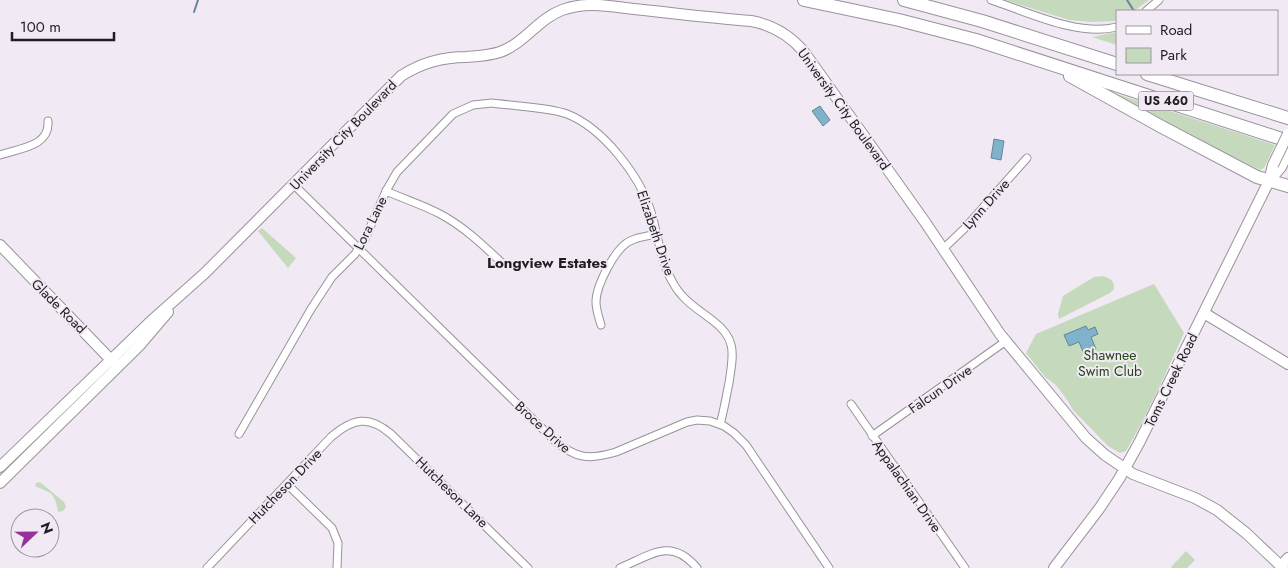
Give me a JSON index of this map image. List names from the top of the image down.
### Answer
{
  "streets": {
    "highway": ["US 460"],
    "main road": ["University City Boulevard", "Glade Road", "Toms Creek Road"],
    "street": [
      "Lynn Drive",
      "Lora Lane",
      "Elizabeth Drive",
      "Falcun Drive",
      "Broce Drive",
      "Hutcheson Drive",
      "Appalachian Drive",
      "Hutcheson Lane"
    ]
  },
  "crossings": [
    ["University City Boulevard", "Lynn Drive"],
    ["University City Boulevard", "Glade Road"],
    ["University City Boulevard", "Toms Creek Road"],
    ["University City Boulevard", "Falcun Drive"],
    ["University City Boulevard", "Broce Drive"],
    ["Lora Lane", "Elizabeth Drive"],
    ["Lora Lane", "Broce Drive"],
    ["Elizabeth Drive", "Broce Drive"],
    ["Falcun Drive", "Appalachian Drive"],
    ["Hutcheson Drive", "Hutcheson Lane"]
  ],
  "districts": ["Longview Estates"],
  "parks": ["Shawnee Swim Club"],
  "legend": ["Road", "Park"],
  "scale_bar": "100 m",
  "north": "right"
}
